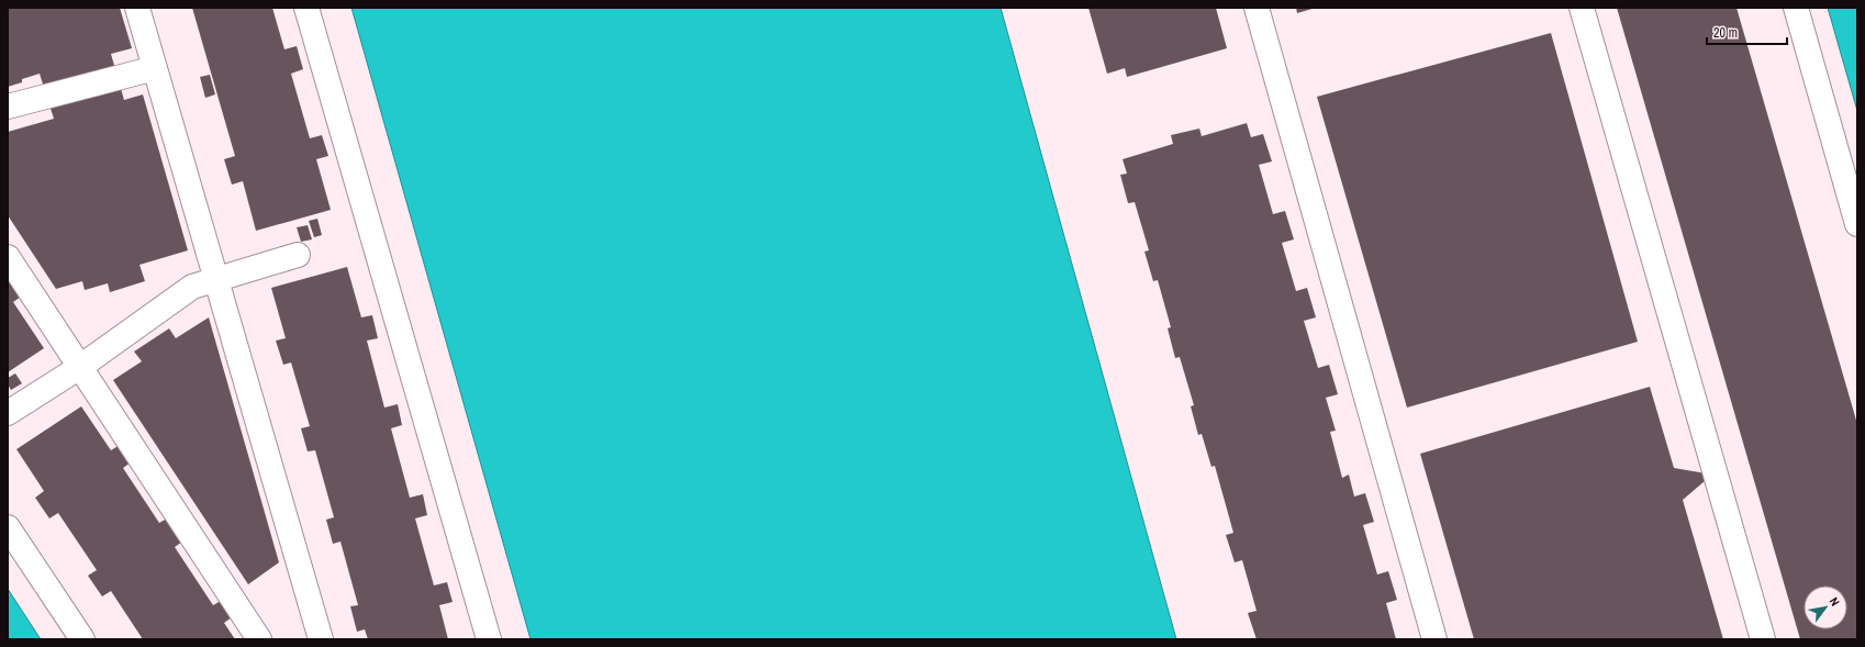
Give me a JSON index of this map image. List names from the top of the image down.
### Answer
{
  "scale_bar": "20 m",
  "north": "top right"
}
